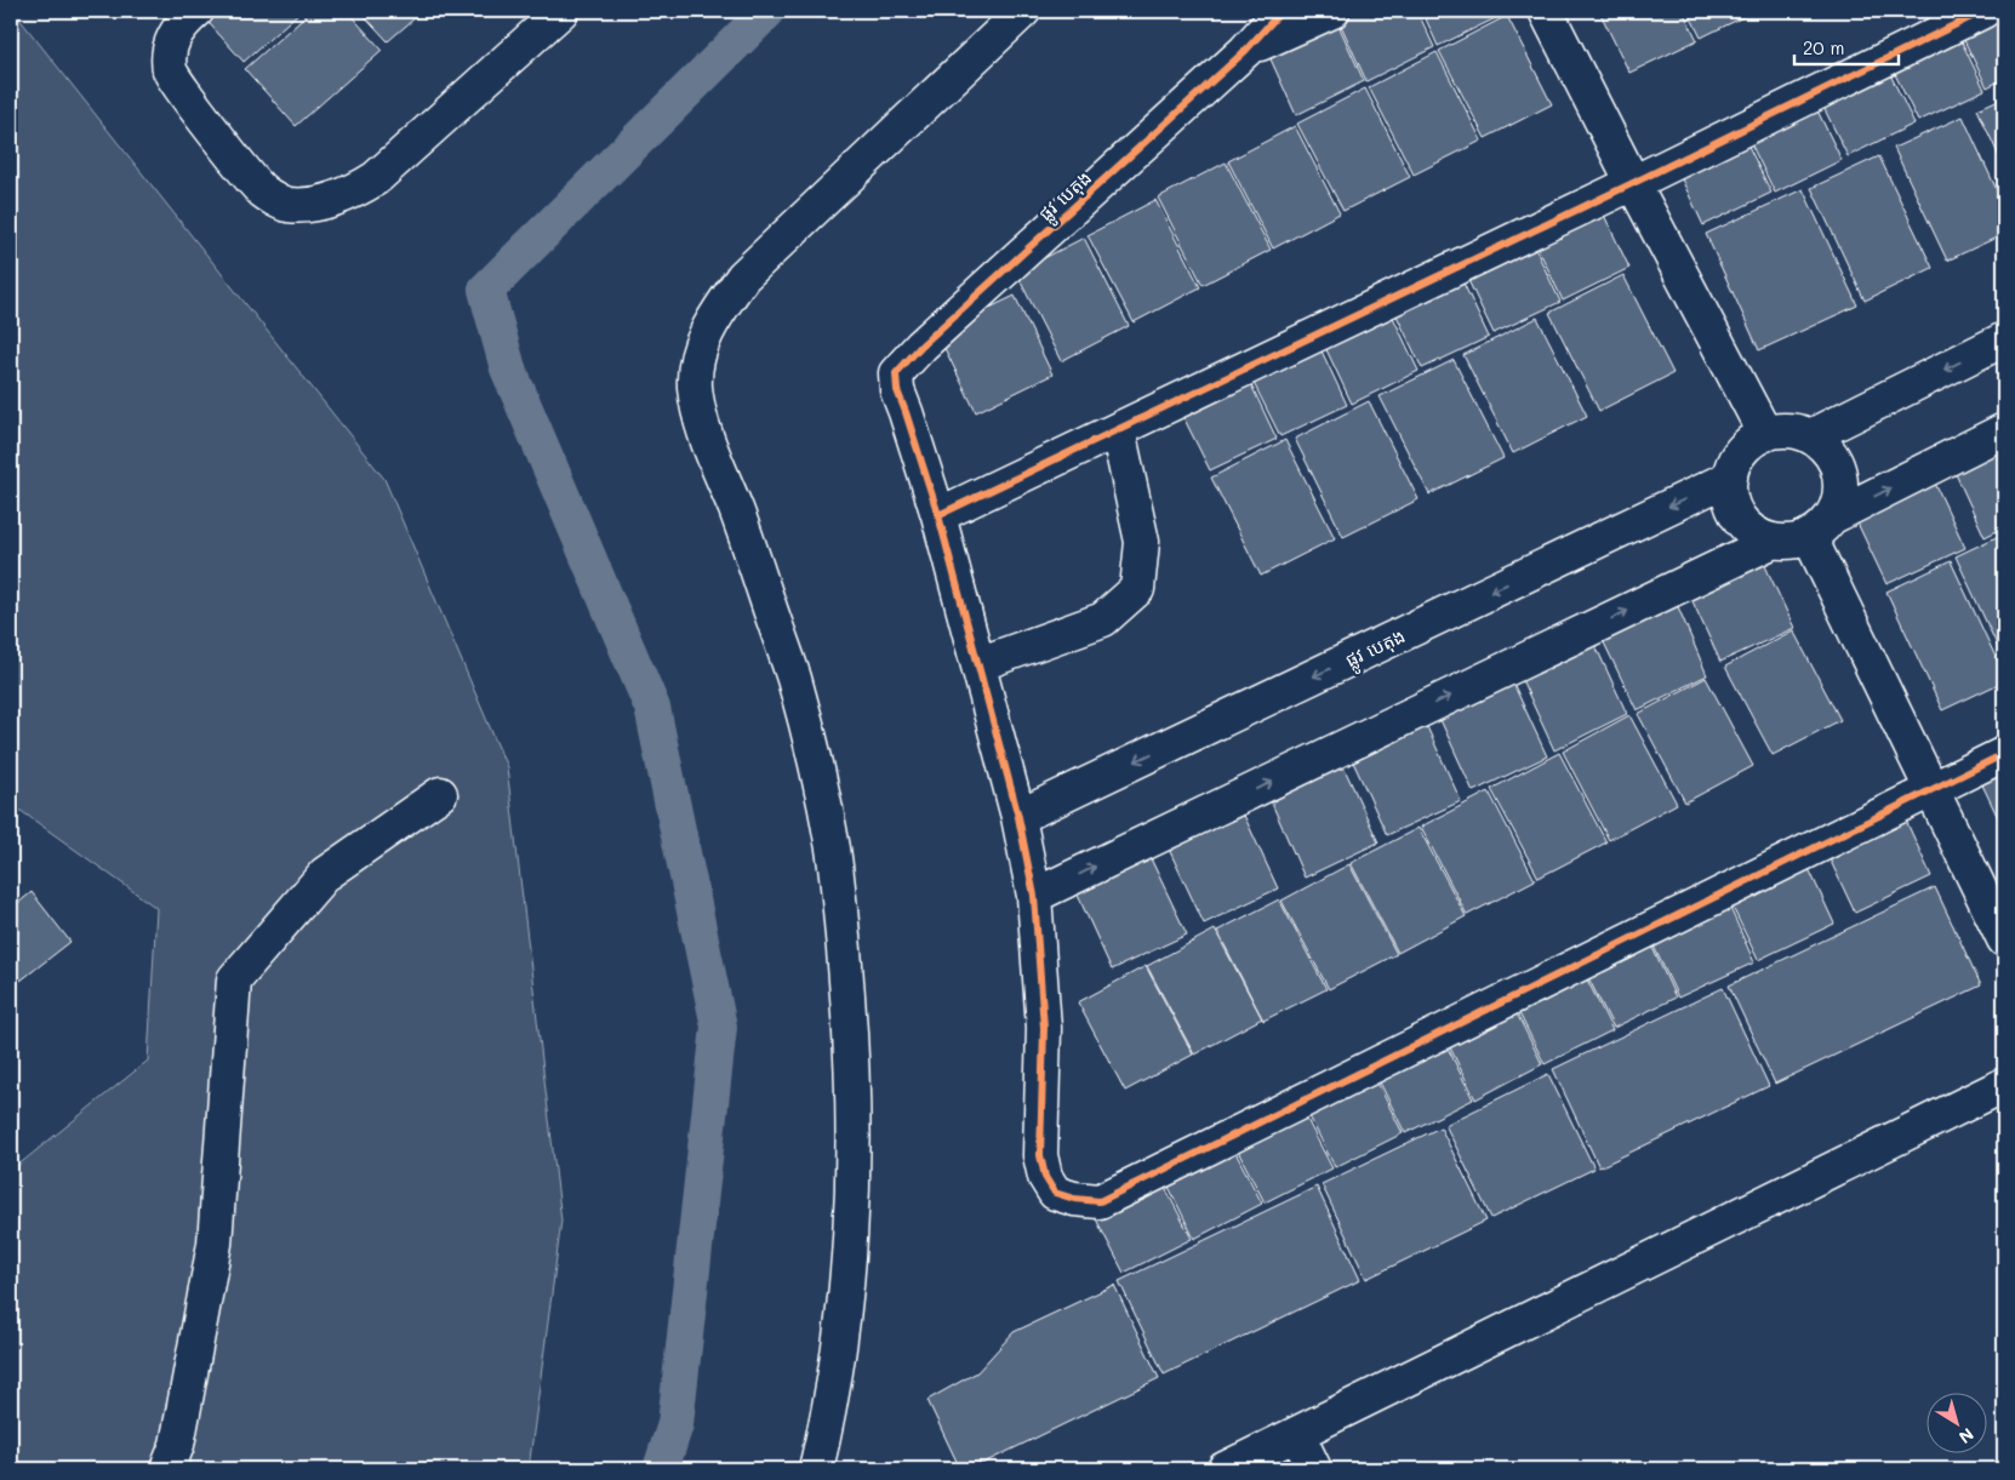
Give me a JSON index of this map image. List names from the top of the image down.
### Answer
{
  "streets": {
    "street": ["ផ្លូវ បេតុង"]
  },
  "scale_bar": "20 m",
  "north": "bottom right"
}
